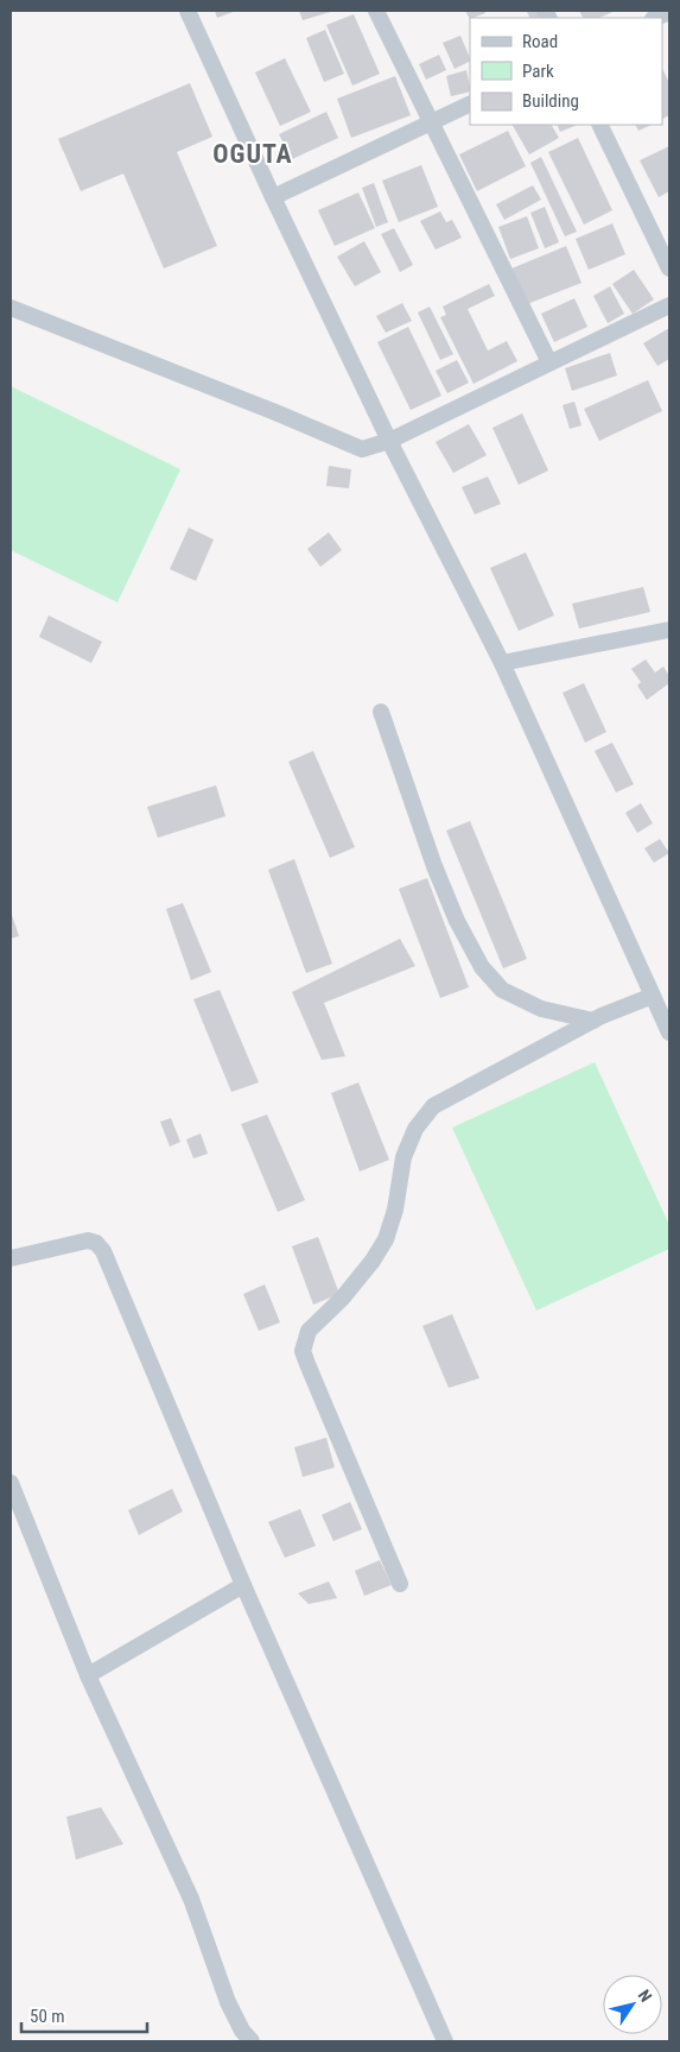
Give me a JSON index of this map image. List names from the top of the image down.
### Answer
{
  "districts": ["OGUTA"],
  "legend": ["Road", "Park", "Building"],
  "scale_bar": "50 m",
  "north": "top right"
}
